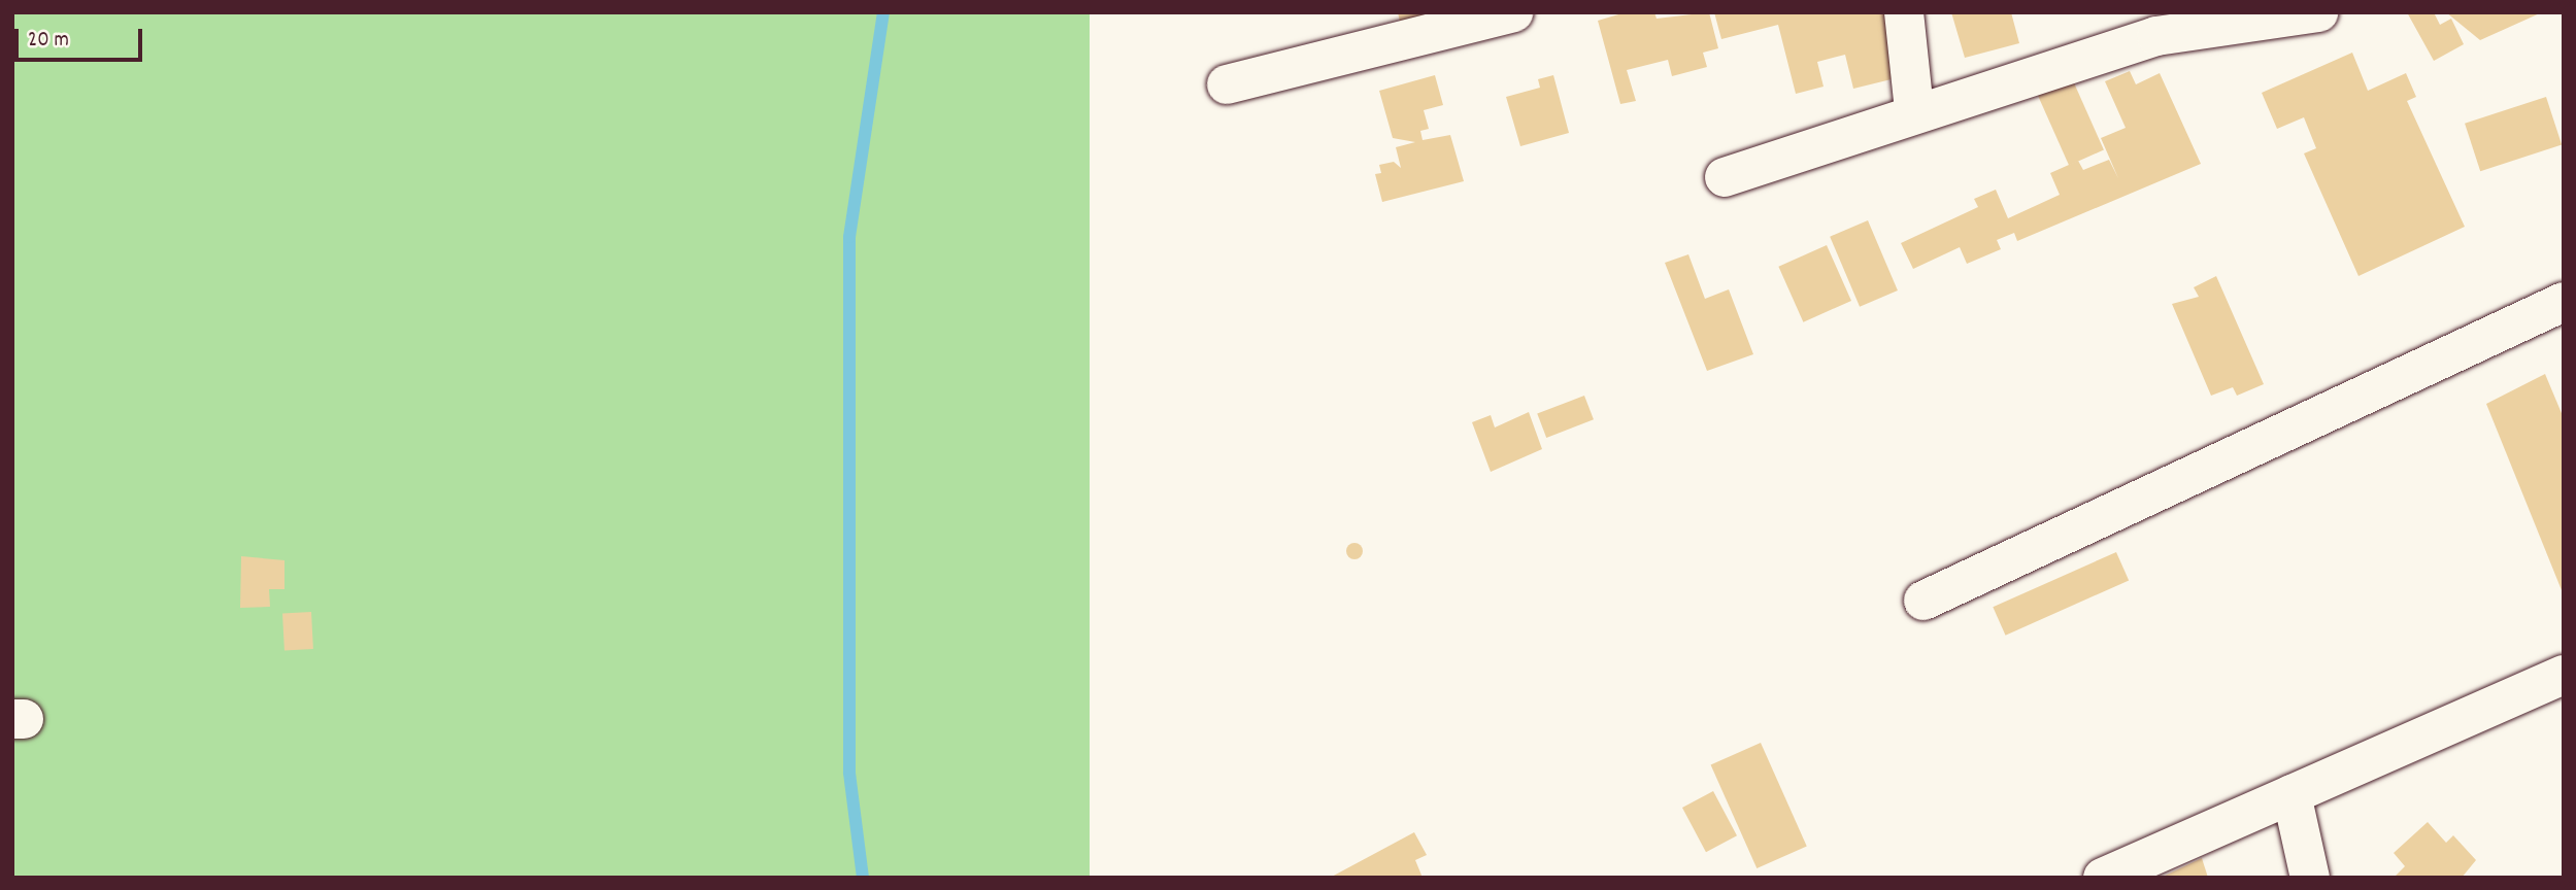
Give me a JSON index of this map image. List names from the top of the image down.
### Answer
{
  "scale_bar": "20 m"
}
